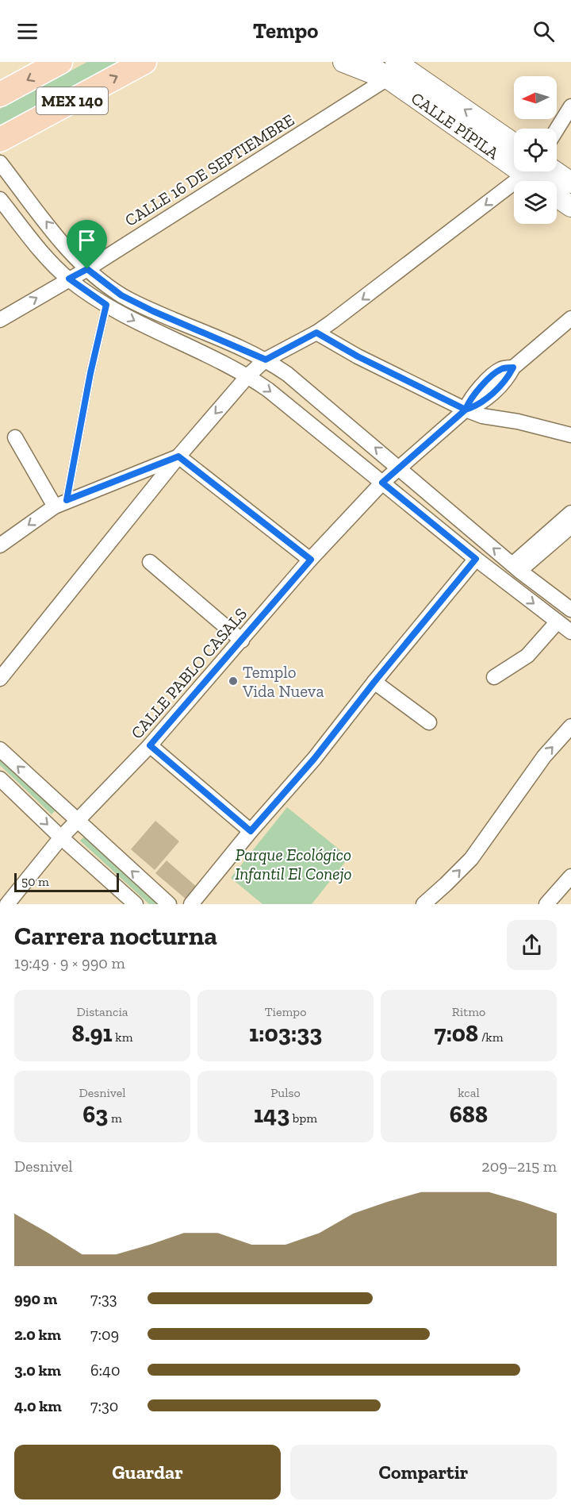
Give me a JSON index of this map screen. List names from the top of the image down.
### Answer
{
  "streets": {
    "highway": ["MEX 140"],
    "main road": ["CALLE PÍPILA"],
    "street": ["CALLE 16 DE SEPTIEMBRE", "CALLE PABLO CASALS"]
  },
  "crossings": [
    ["CALLE PÍPILA", "CALLE 16 DE SEPTIEMBRE"]
  ],
  "parks": ["Parque Ecológico Infantil El Conejo"],
  "places": ["Templo Vida Nueva"],
  "scale_bar": "50 m",
  "north": "left",
  "page": {
    "header": "Tempo",
    "scale": "50 m",
    "heading": ["Carrera nocturna", "19:49 · 9 × 990 m"],
    "stats": [
      ["Distancia", "8.91 km"],
      ["Tiempo", "1:03:33"],
      ["Ritmo", "7:08 /km"],
      ["Desnivel", "63 m"],
      ["Pulso", "143 bpm"],
      ["kcal", "688"]
    ],
    "chart": ["Desnivel", "209–215 m"],
    "list": [
      {
        "name": "990 m",
        "note": "7:33"
      },
      {
        "name": "2.0 km",
        "note": "7:09"
      },
      {
        "name": "3.0 km",
        "note": "6:40"
      },
      {
        "name": "4.0 km",
        "note": "7:30"
      }
    ],
    "buttons": ["Guardar", "Compartir"]
  }
}
